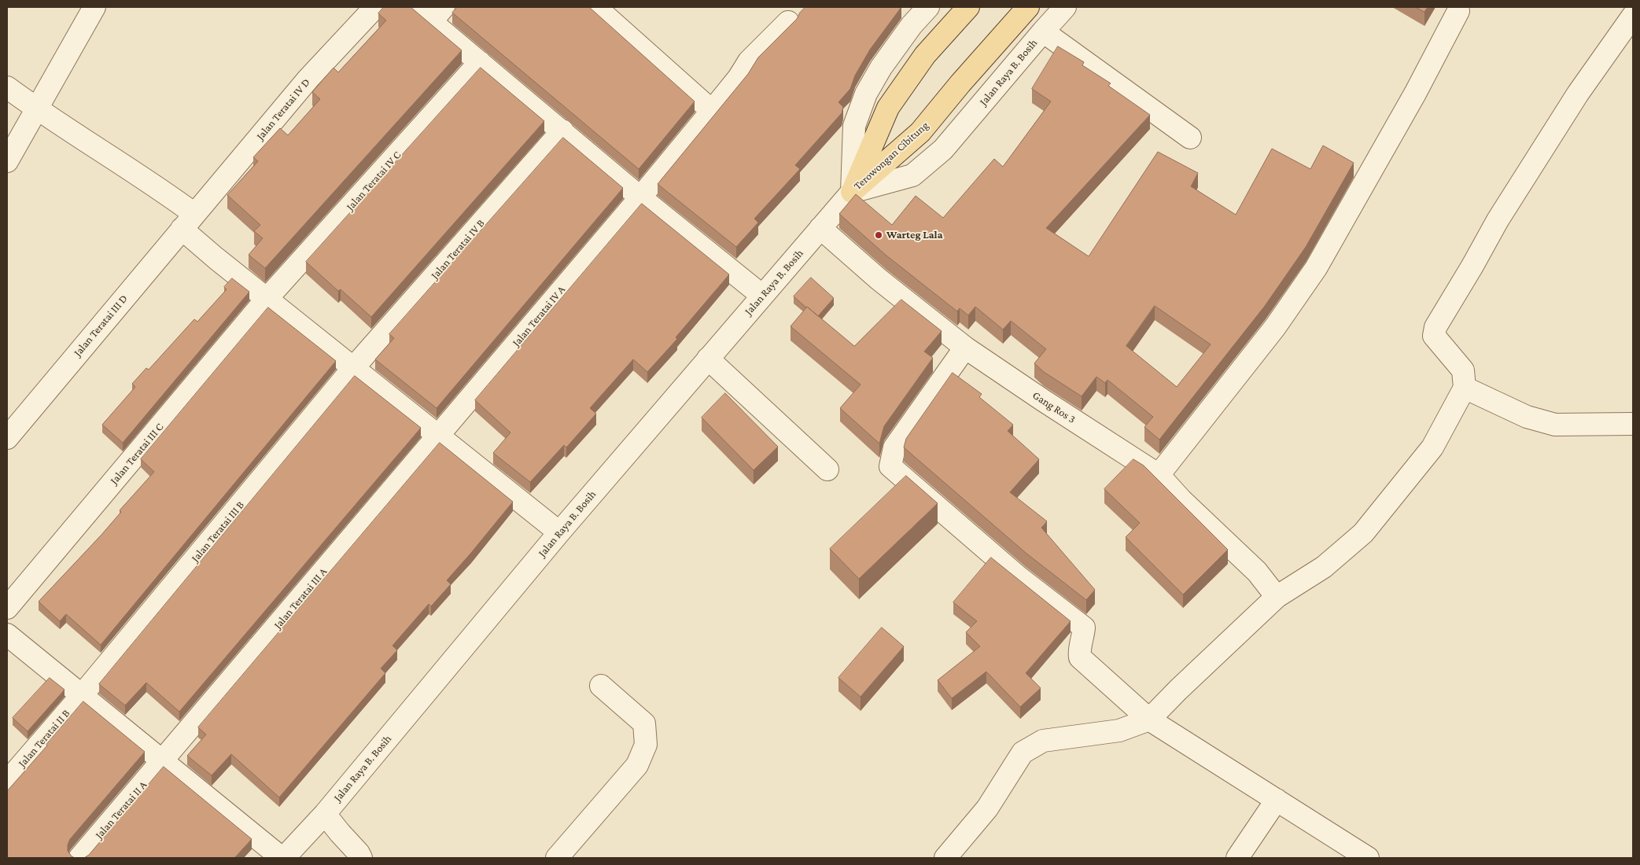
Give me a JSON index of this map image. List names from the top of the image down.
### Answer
{
  "streets": {
    "main road": ["Terowongan Cibitung"],
    "street": [
      "Jalan Raya B. Bosih",
      "Jalan Teratai IV D",
      "Jalan Teratai IV C",
      "Jalan Teratai IV B",
      "Jalan Teratai IV A",
      "Jalan Teratai III D",
      "Gang Ros 3",
      "Jalan Teratai III C",
      "Jalan Teratai III B",
      "Jalan Teratai III A",
      "Jalan Teratai II B",
      "Jalan Teratai II A"
    ]
  },
  "crossings": [
    ["Jalan Raya B. Bosih", "Terowongan Cibitung"],
    ["Jalan Raya B. Bosih", "Gang Ros 3"],
    ["Jalan Teratai IV D", "Jalan Teratai III D"],
    ["Jalan Teratai IV C", "Jalan Teratai III C"],
    ["Jalan Teratai IV B", "Jalan Teratai III B"],
    ["Jalan Teratai IV A", "Jalan Teratai III A"],
    ["Jalan Teratai III B", "Jalan Teratai II B"],
    ["Jalan Teratai III A", "Jalan Teratai II A"]
  ],
  "places": ["Warteg Lala"]
}
